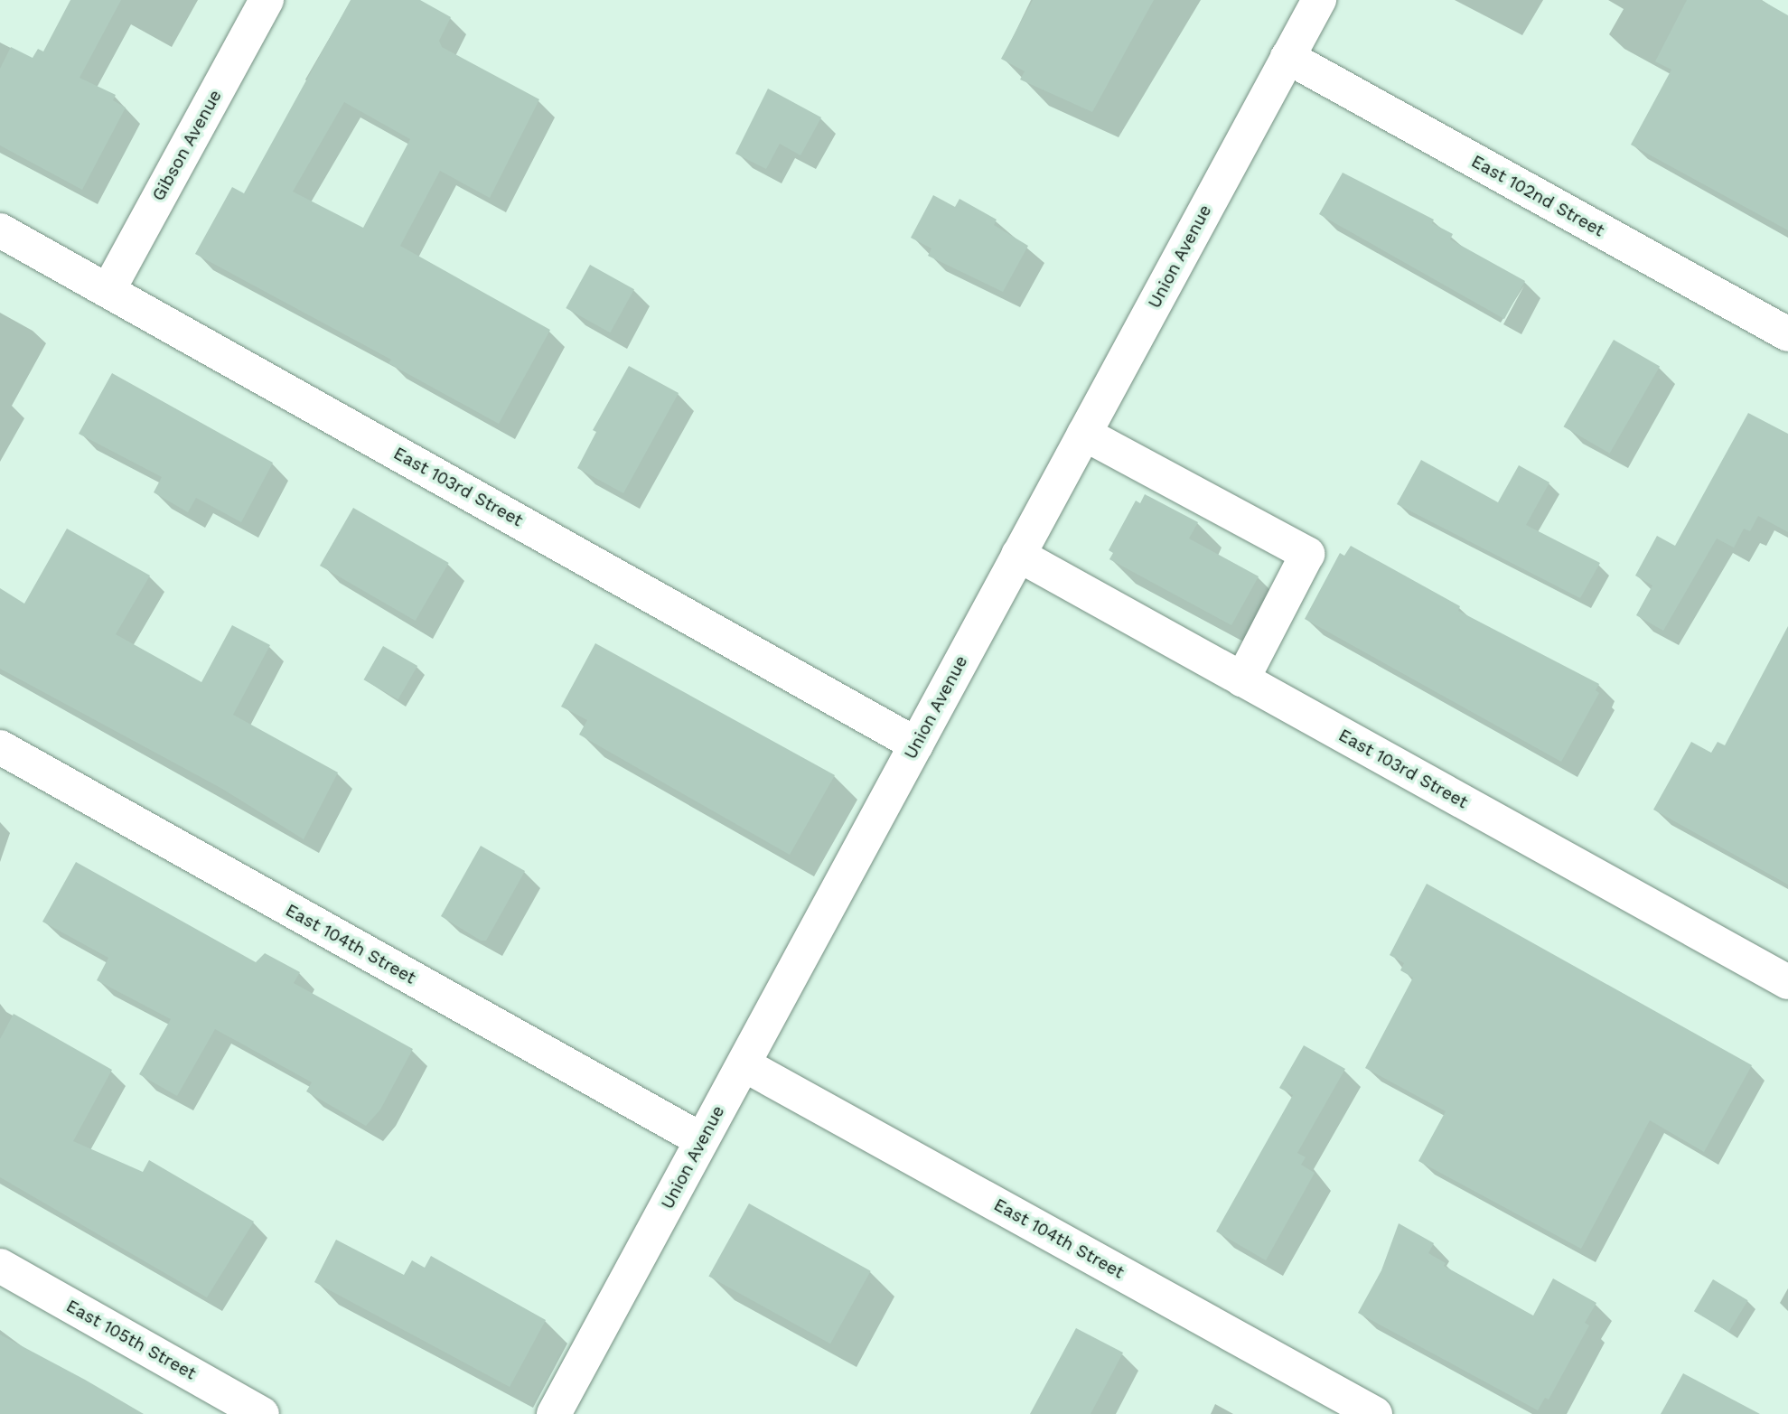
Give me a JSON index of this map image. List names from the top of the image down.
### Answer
{
  "streets": {
    "street": [
      "Gibson Avenue",
      "East 102nd Street",
      "Union Avenue",
      "East 103rd Street",
      "East 104th Street",
      "East 105th Street"
    ]
  },
  "crossings": [
    ["Gibson Avenue", "East 103rd Street"],
    ["East 102nd Street", "Union Avenue"],
    ["Union Avenue", "East 103rd Street"],
    ["Union Avenue", "East 104th Street"]
  ]
}
